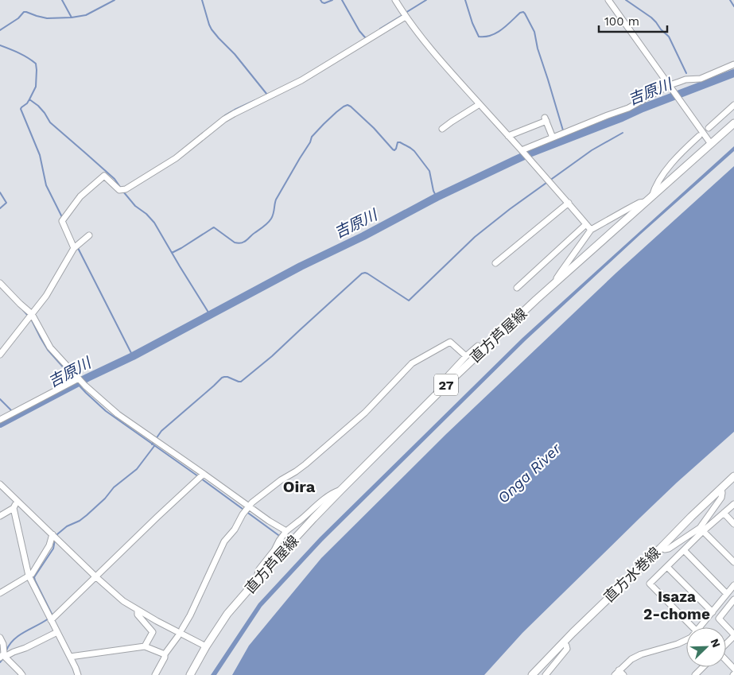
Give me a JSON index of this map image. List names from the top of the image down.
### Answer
{
  "streets": {
    "main road": ["直方芦屋線", "27", "直方水巻線"]
  },
  "districts": ["Oira", "Isaza 2-chome"],
  "water": ["吉原川", "Onga River"],
  "scale_bar": "100 m",
  "north": "top right"
}
